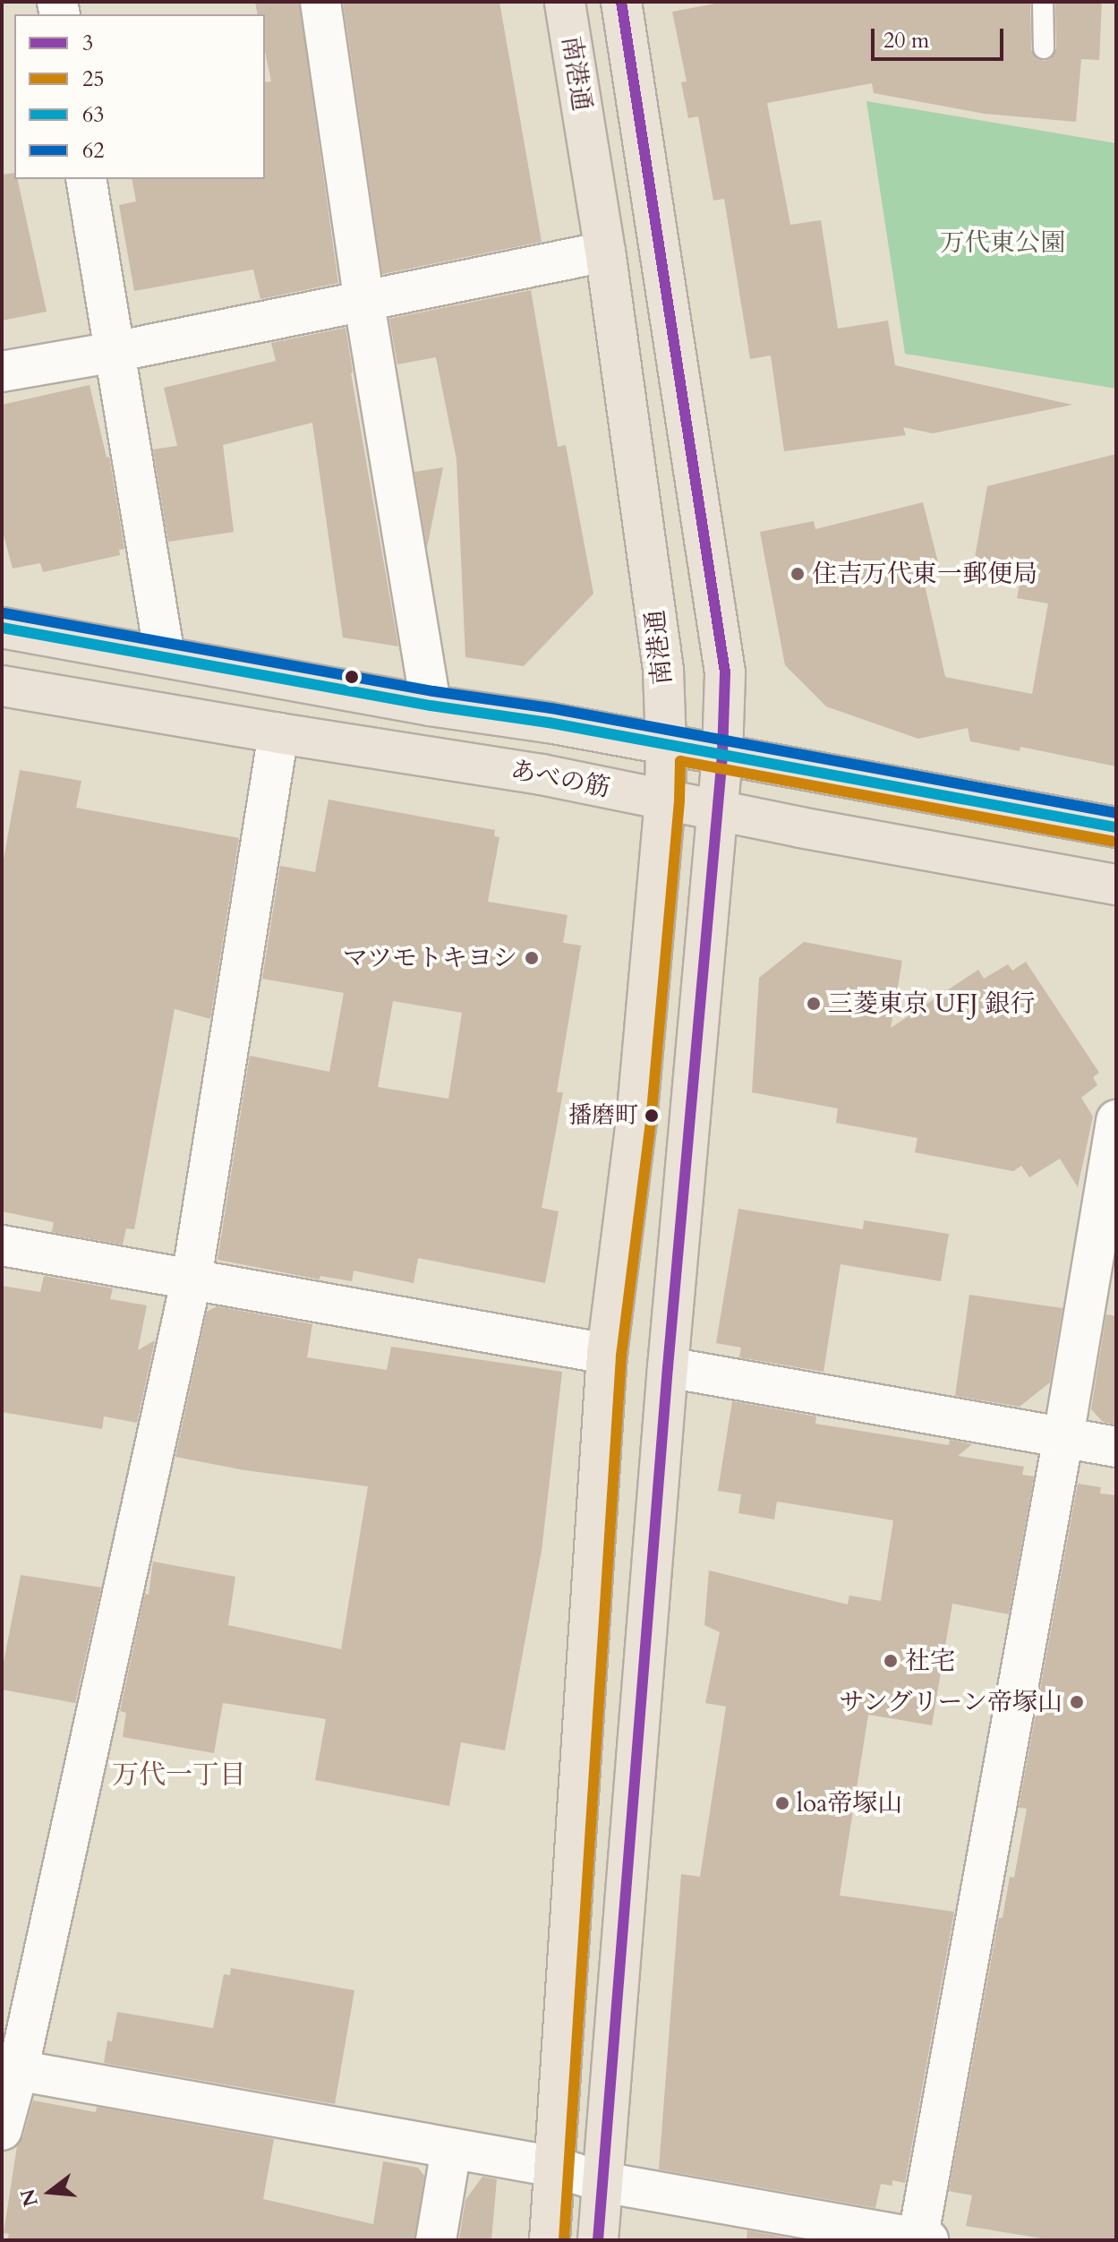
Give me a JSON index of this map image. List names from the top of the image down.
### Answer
{
  "streets": {
    "main road": ["南港通", "あべの筋"]
  },
  "crossings": [
    ["南港通", "あべの筋"]
  ],
  "districts": ["万代一丁目"],
  "parks": ["万代東公園"],
  "places": [
    "住吉万代東一郵便局",
    "マツモトキヨシ",
    "三菱東京 UFJ 銀行",
    "播磨町",
    "社宅",
    "サングリーン帝塚山",
    "loa帝塚山"
  ],
  "lines": [
    "transit line 3",
    "transit line 62",
    "transit line 63",
    "transit line 25"
  ],
  "legend": [
    "3",
    "25",
    "63",
    "62"
  ],
  "scale_bar": "20 m",
  "north": "left"
}
